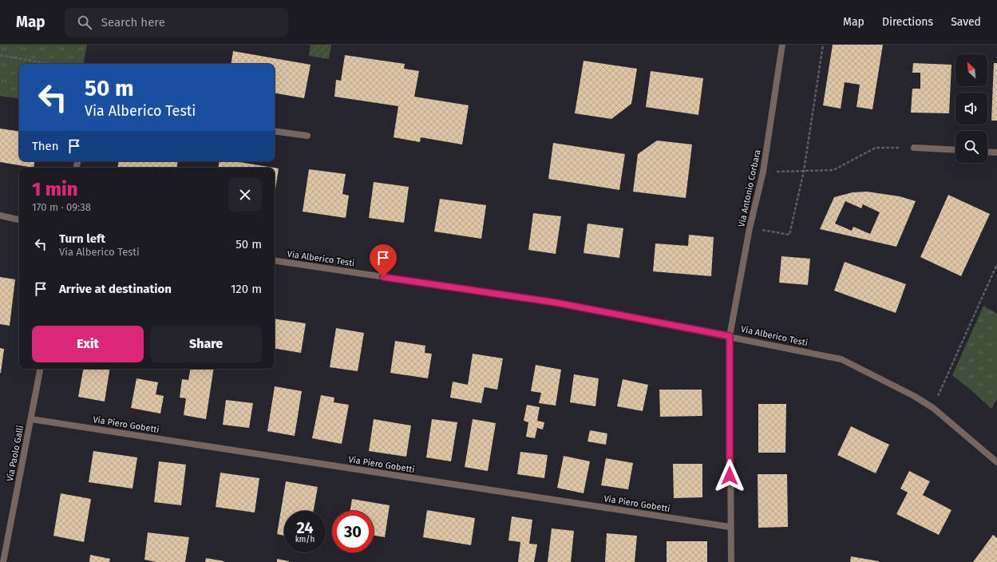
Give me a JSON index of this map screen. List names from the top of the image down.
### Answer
{
  "streets": {
    "street": [
      "Via Antonio Corbara",
      "Via Alberico Testi",
      "Via Piero Gobetti",
      "Via Paolo Galli"
    ]
  },
  "crossings": [
    ["Via Antonio Corbara", "Via Alberico Testi"],
    ["Via Antonio Corbara", "Via Piero Gobetti"],
    ["Via Piero Gobetti", "Via Paolo Galli"]
  ],
  "north": "top left",
  "page": {
    "header": "Map",
    "search": "Search here",
    "nav": ["Map", "Directions", "Saved"],
    "turn": ["50 m", "Via Alberico Testi"],
    "then": "Then",
    "heading": ["1 min", "170 m · 09:38"],
    "list": [
      {
        "name": "Turn left",
        "note": "Via Alberico Testi",
        "value": "50 m"
      },
      {
        "name": "Arrive at destination",
        "value": "120 m"
      }
    ],
    "buttons": ["Exit", "Share"],
    "speed": "24 km/h",
    "limit": "30"
  }
}
